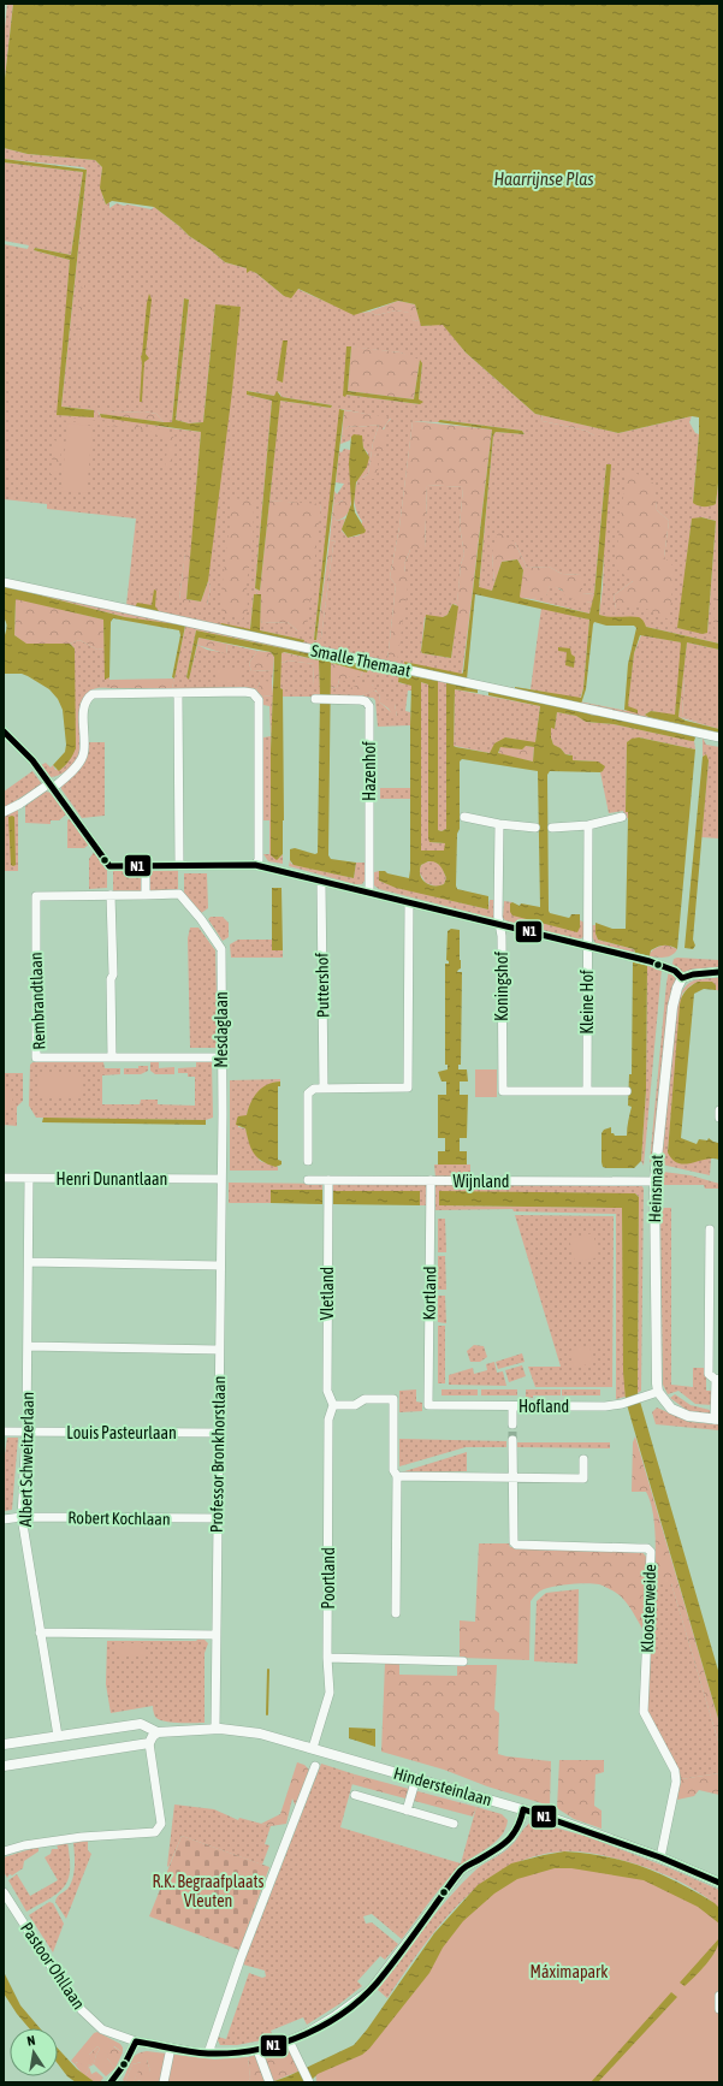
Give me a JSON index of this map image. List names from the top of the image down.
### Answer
{
  "streets": {
    "street": [
      "Smalle Themaat",
      "Hazenhof",
      "Puttershof",
      "Koningshof",
      "Rembrandtlaan",
      "Kleine Hof",
      "Mesdaglaan",
      "Henri Dunantlaan",
      "Wijnland",
      "Heinsmaat",
      "Vletland",
      "Kortland",
      "Hofland",
      "Louis Pasteurlaan",
      "Professor Bronkhorstlaan",
      "Albert Schweitzerlaan",
      "Robert Kochlaan",
      "Poortland",
      "Kloosterweide",
      "Hindersteinlaan",
      "Pastoor Ohllaan"
    ]
  },
  "crossings": [
    ["Koningshof", "Kleine Hof"],
    ["Rembrandtlaan", "Mesdaglaan"],
    ["Mesdaglaan", "Henri Dunantlaan"],
    ["Mesdaglaan", "Professor Bronkhorstlaan"],
    ["Henri Dunantlaan", "Professor Bronkhorstlaan"],
    ["Henri Dunantlaan", "Albert Schweitzerlaan"],
    ["Wijnland", "Heinsmaat"],
    ["Wijnland", "Vletland"],
    ["Wijnland", "Kortland"],
    ["Heinsmaat", "Hofland"],
    ["Vletland", "Poortland"],
    ["Kortland", "Hofland"],
    ["Louis Pasteurlaan", "Professor Bronkhorstlaan"],
    ["Louis Pasteurlaan", "Albert Schweitzerlaan"],
    ["Professor Bronkhorstlaan", "Robert Kochlaan"],
    ["Professor Bronkhorstlaan", "Hindersteinlaan"],
    ["Albert Schweitzerlaan", "Robert Kochlaan"],
    ["Albert Schweitzerlaan", "Hindersteinlaan"],
    ["Poortland", "Hindersteinlaan"],
    ["Kloosterweide", "Hindersteinlaan"],
    ["Hindersteinlaan", "Pastoor Ohllaan"]
  ],
  "water": ["Haarrijnse Plas"],
  "parks": ["R.K. Begraafplaats Vleuten", "Máximapark"],
  "lines": ["transit line N1"],
  "north": "top"
}
